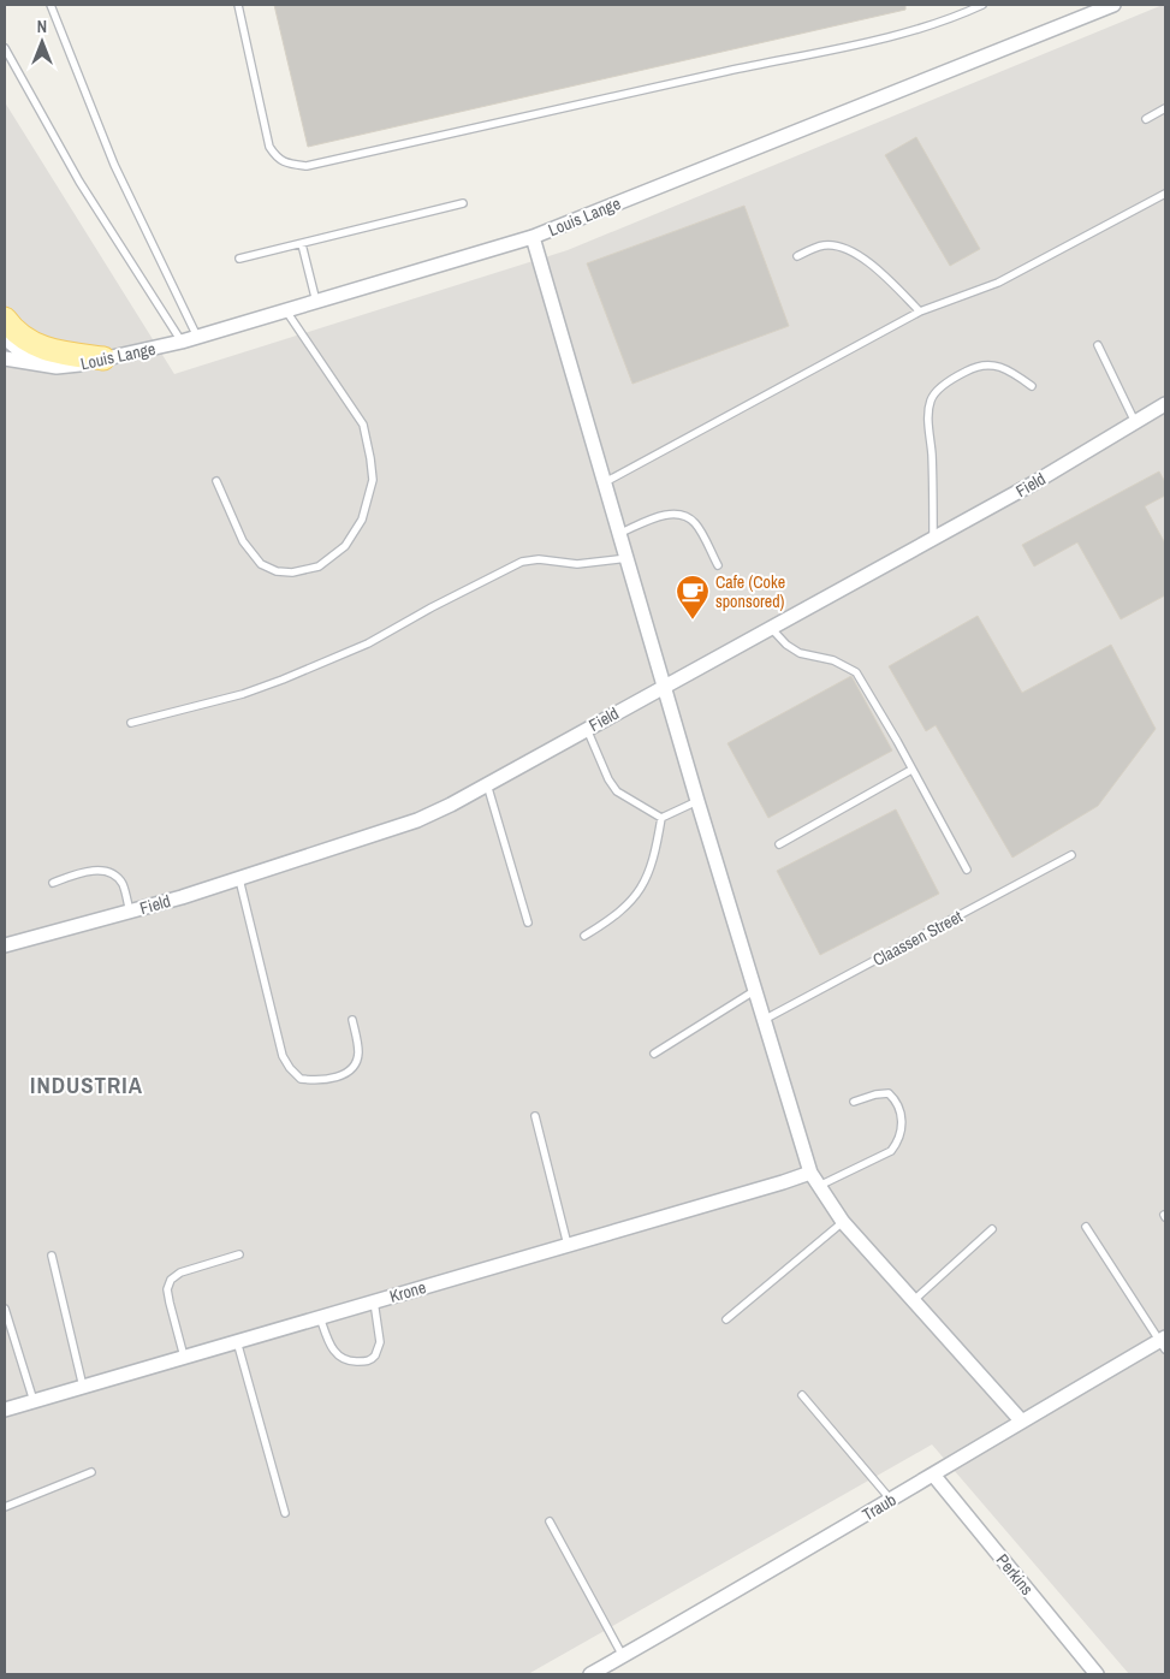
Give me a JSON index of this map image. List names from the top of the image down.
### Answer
{
  "streets": {
    "street": [
      "Louis Lange",
      "Field",
      "Krone",
      "Traub",
      "Perkins"
    ],
    "lane": ["Claassen Street"]
  },
  "crossings": [
    ["Traub", "Perkins"]
  ],
  "districts": ["INDUSTRIA"],
  "places": {
    "cafe": ["Cafe (Coke sponsored)"]
  },
  "north": "top"
}
